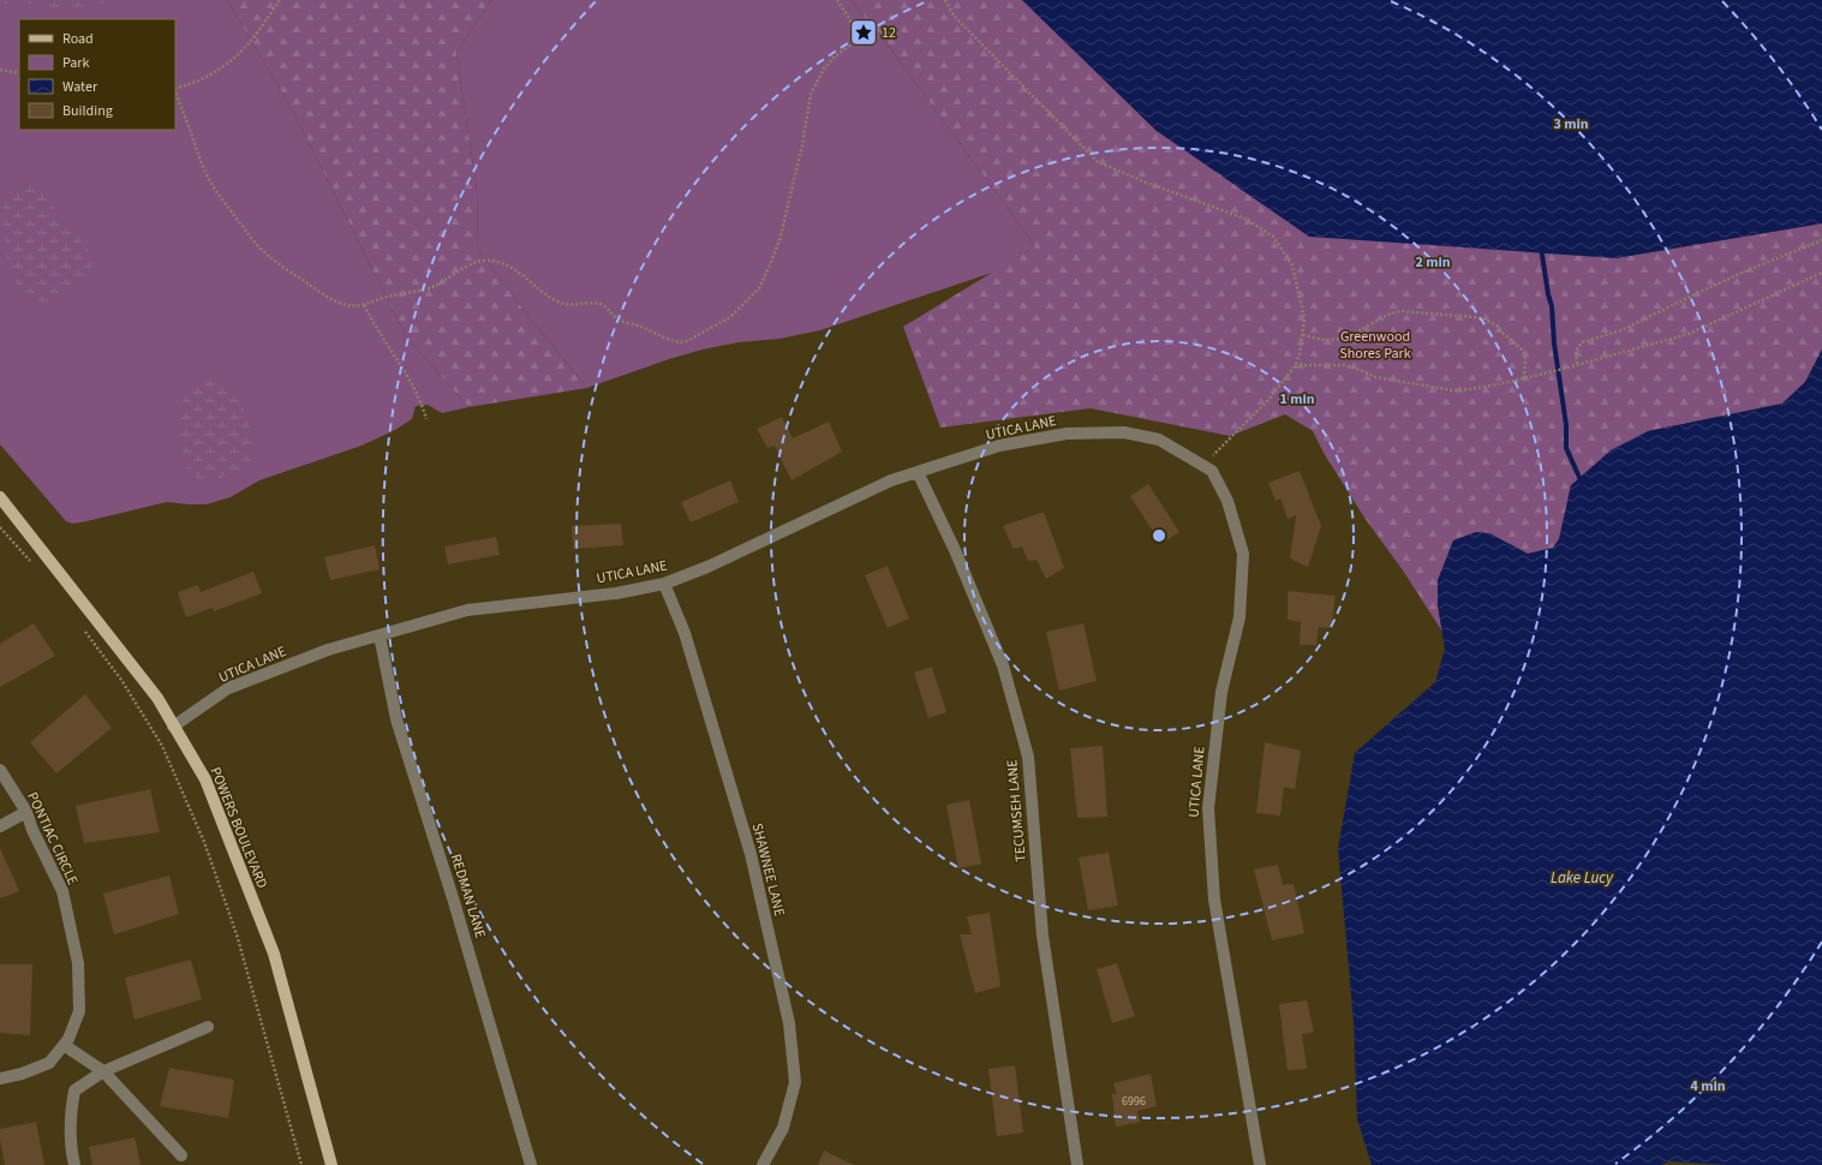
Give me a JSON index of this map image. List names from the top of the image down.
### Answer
{
  "streets": {
    "main road": ["POWERS BOULEVARD"],
    "street": [
      "UTICA LANE",
      "TECUMSEH LANE",
      "PONTIAC CIRCLE",
      "SHAWNEE LANE",
      "REDMAN LANE"
    ]
  },
  "crossings": [
    ["UTICA LANE", "TECUMSEH LANE"],
    ["UTICA LANE", "POWERS BOULEVARD"],
    ["UTICA LANE", "SHAWNEE LANE"],
    ["UTICA LANE", "REDMAN LANE"]
  ],
  "water": ["Lake Lucy"],
  "parks": ["Greenwood Shores Park"],
  "places": {
    "place": ["12"]
  },
  "house_numbers": ["6996"],
  "legend": [
    "Road",
    "Park",
    "Water",
    "Building"
  ],
  "rings": [
    "3 min",
    "2 min",
    "1 min",
    "4 min"
  ]
}
